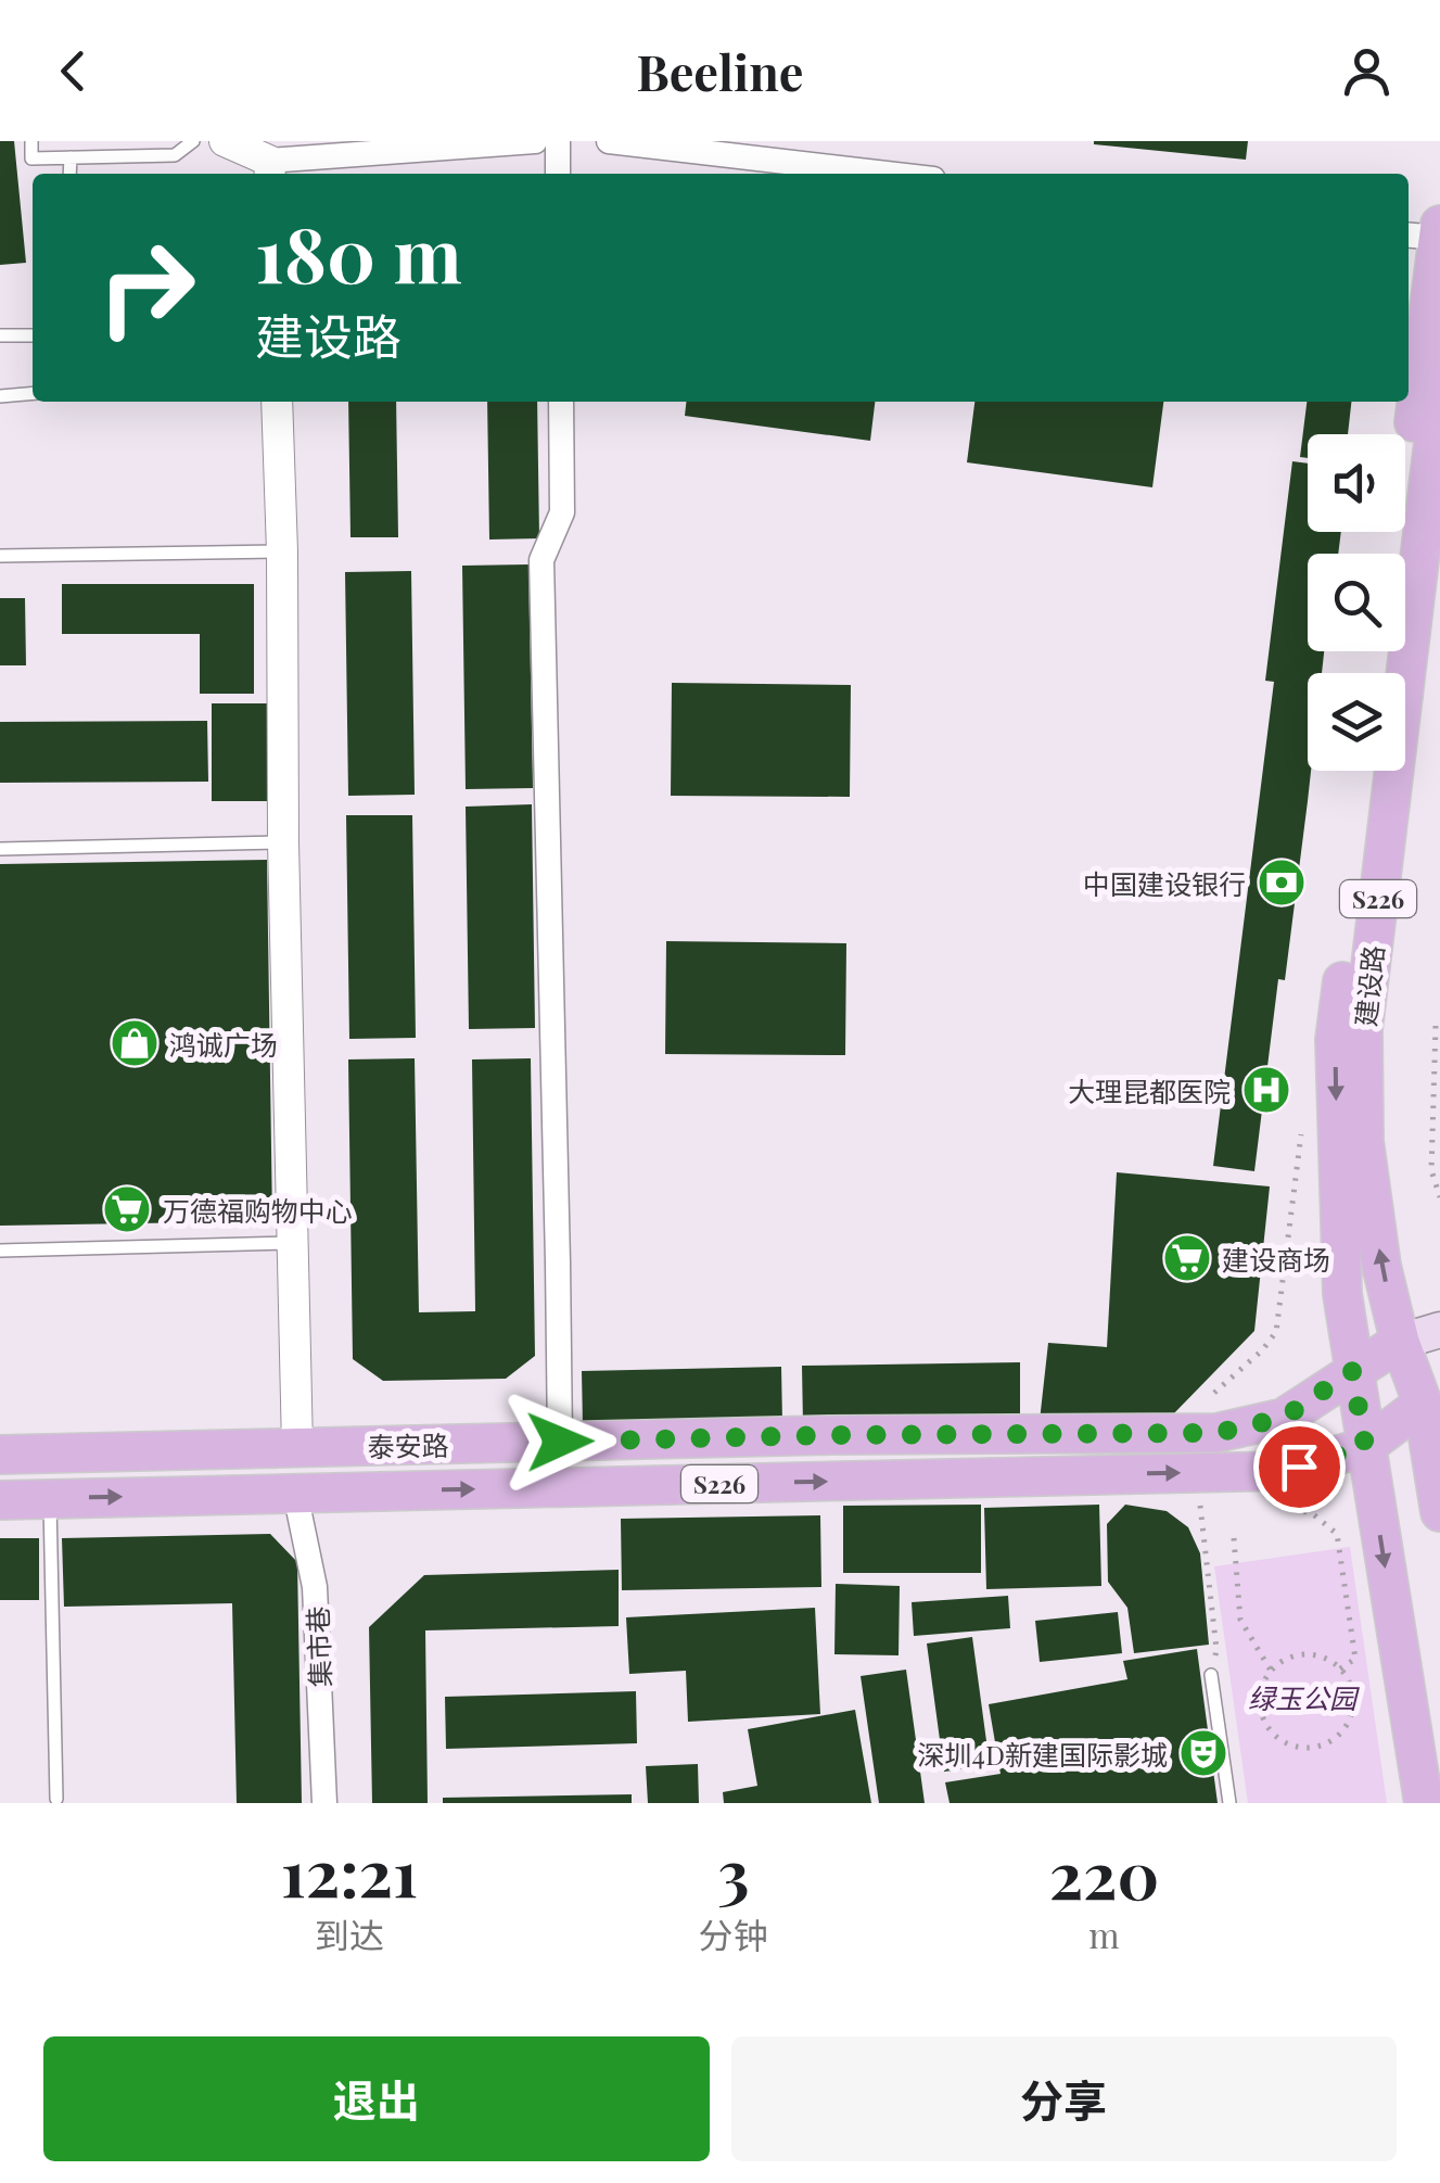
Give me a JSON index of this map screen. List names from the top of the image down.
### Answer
{
  "streets": {
    "main road": ["S226", "建设路", "泰安路"],
    "street": ["集市巷"]
  },
  "crossings": [
    ["建设路", "泰安路"],
    ["泰安路", "集市巷"]
  ],
  "parks": ["绿玉公园"],
  "places": {
    "bank": ["中国建设银行"],
    "shop": ["鸿诚广场"],
    "hospital": ["大理昆都医院"],
    "supermarket": ["万德福购物中心", "建设商场"],
    "theatre": ["深圳4D新建国际影城"]
  },
  "page": {
    "header": "Beeline",
    "turn": ["180 m", "建设路"],
    "eta": [
      "12:21",
      "到达",
      "3",
      "分钟",
      "220",
      "m"
    ],
    "buttons": ["退出", "分享"]
  }
}
